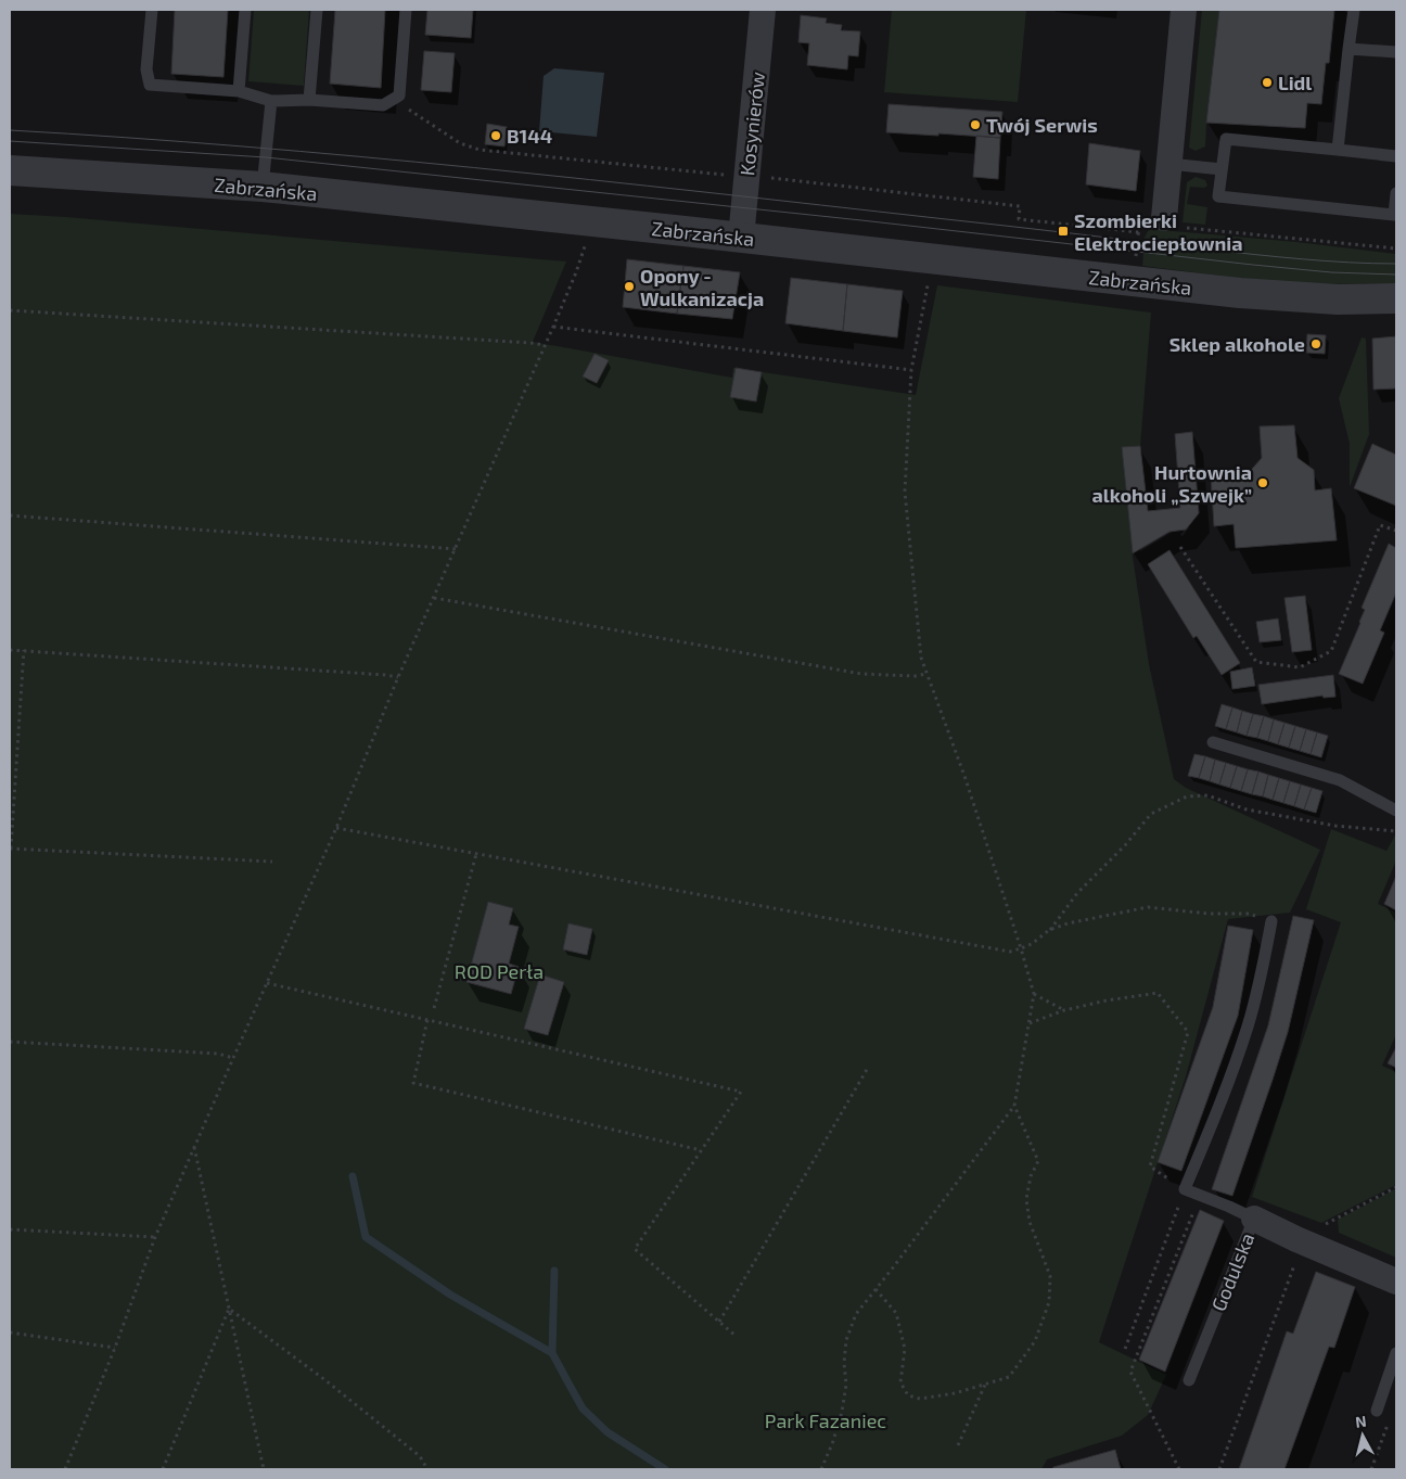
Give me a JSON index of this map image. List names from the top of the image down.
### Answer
{
  "streets": {
    "street": ["Kosynierów", "Zabrzańska", "Godulska"]
  },
  "crossings": [
    ["Kosynierów", "Zabrzańska"]
  ],
  "parks": ["ROD Perła", "Park Fazaniec"],
  "places": {
    "other": [
      "Lidl",
      "Twój Serwis",
      "B144",
      "Opony - Wulkanizacja",
      "Sklep alkohole",
      "Hurtownia alkoholi „Szwejk”"
    ],
    "transit": ["Szombierki Elektrociepłownia"]
  },
  "north": "top"
}
